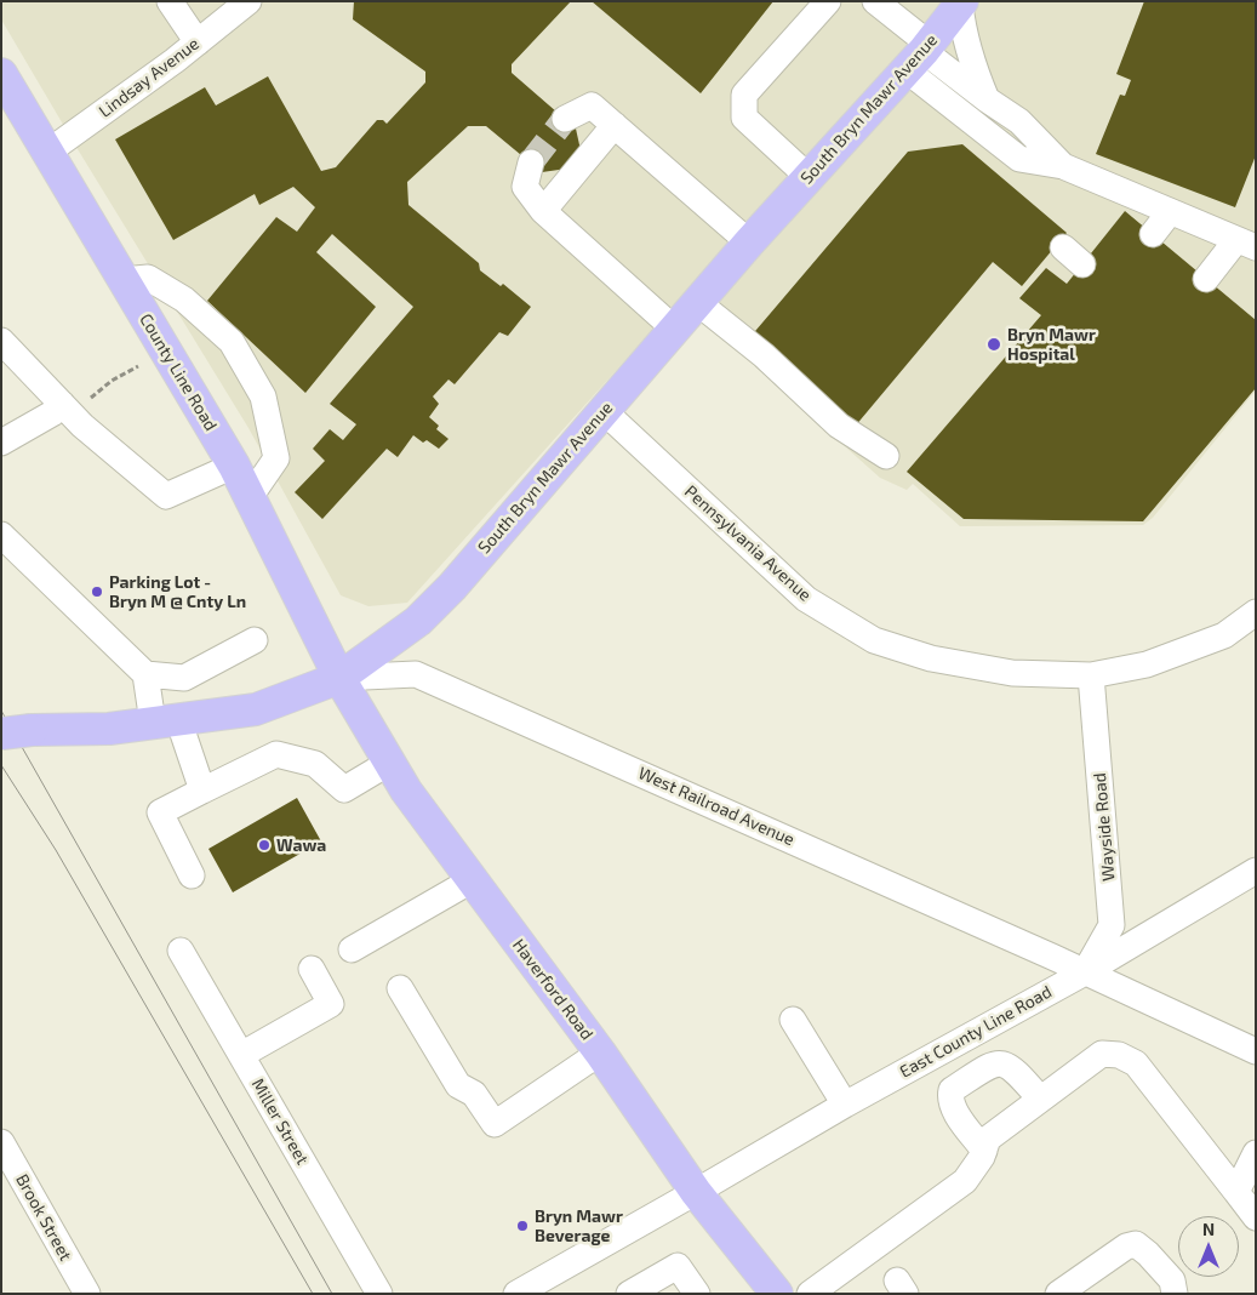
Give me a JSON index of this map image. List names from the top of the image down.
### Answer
{
  "streets": {
    "main road": ["South Bryn Mawr Avenue", "County Line Road", "Haverford Road"],
    "street": [
      "Lindsay Avenue",
      "Pennsylvania Avenue",
      "West Railroad Avenue",
      "Wayside Road",
      "East County Line Road",
      "Miller Street",
      "Brook Street"
    ]
  },
  "crossings": [
    ["Lindsay Avenue", "County Line Road"],
    ["South Bryn Mawr Avenue", "County Line Road"],
    ["South Bryn Mawr Avenue", "Pennsylvania Avenue"],
    ["South Bryn Mawr Avenue", "West Railroad Avenue"],
    ["South Bryn Mawr Avenue", "Haverford Road"],
    ["County Line Road", "West Railroad Avenue"],
    ["County Line Road", "Haverford Road"],
    ["Pennsylvania Avenue", "Wayside Road"],
    ["West Railroad Avenue", "Wayside Road"],
    ["West Railroad Avenue", "Haverford Road"],
    ["West Railroad Avenue", "East County Line Road"],
    ["Wayside Road", "East County Line Road"],
    ["Haverford Road", "East County Line Road"]
  ],
  "places": [
    "Bryn Mawr Hospital",
    "Parking Lot - Bryn M @ Cnty Ln",
    "Wawa",
    "Bryn Mawr Beverage"
  ],
  "north": "top"
}
